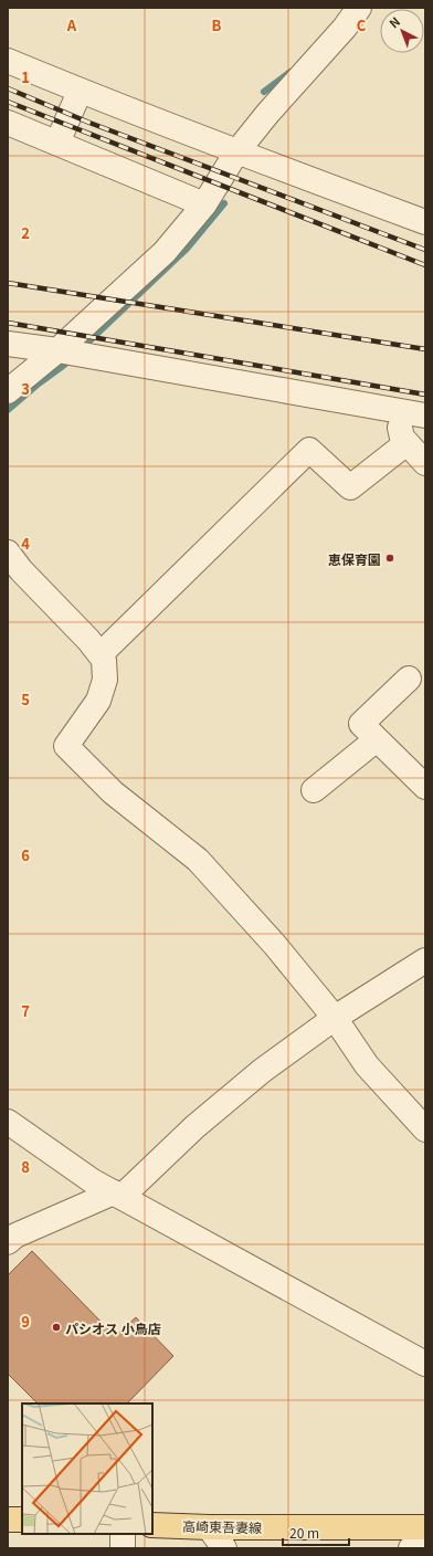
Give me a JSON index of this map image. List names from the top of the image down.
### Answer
{
  "streets": {
    "main road": ["高崎東吾妻線"]
  },
  "places": ["恵保育園", "パシオス 小鳥店"],
  "scale_bar": "20 m",
  "north": "top left",
  "grid": {
    "columns": ["A", "B", "C"],
    "rows": [
      "1",
      "2",
      "3",
      "4",
      "5",
      "6",
      "7",
      "8",
      "9"
    ]
  }
}
